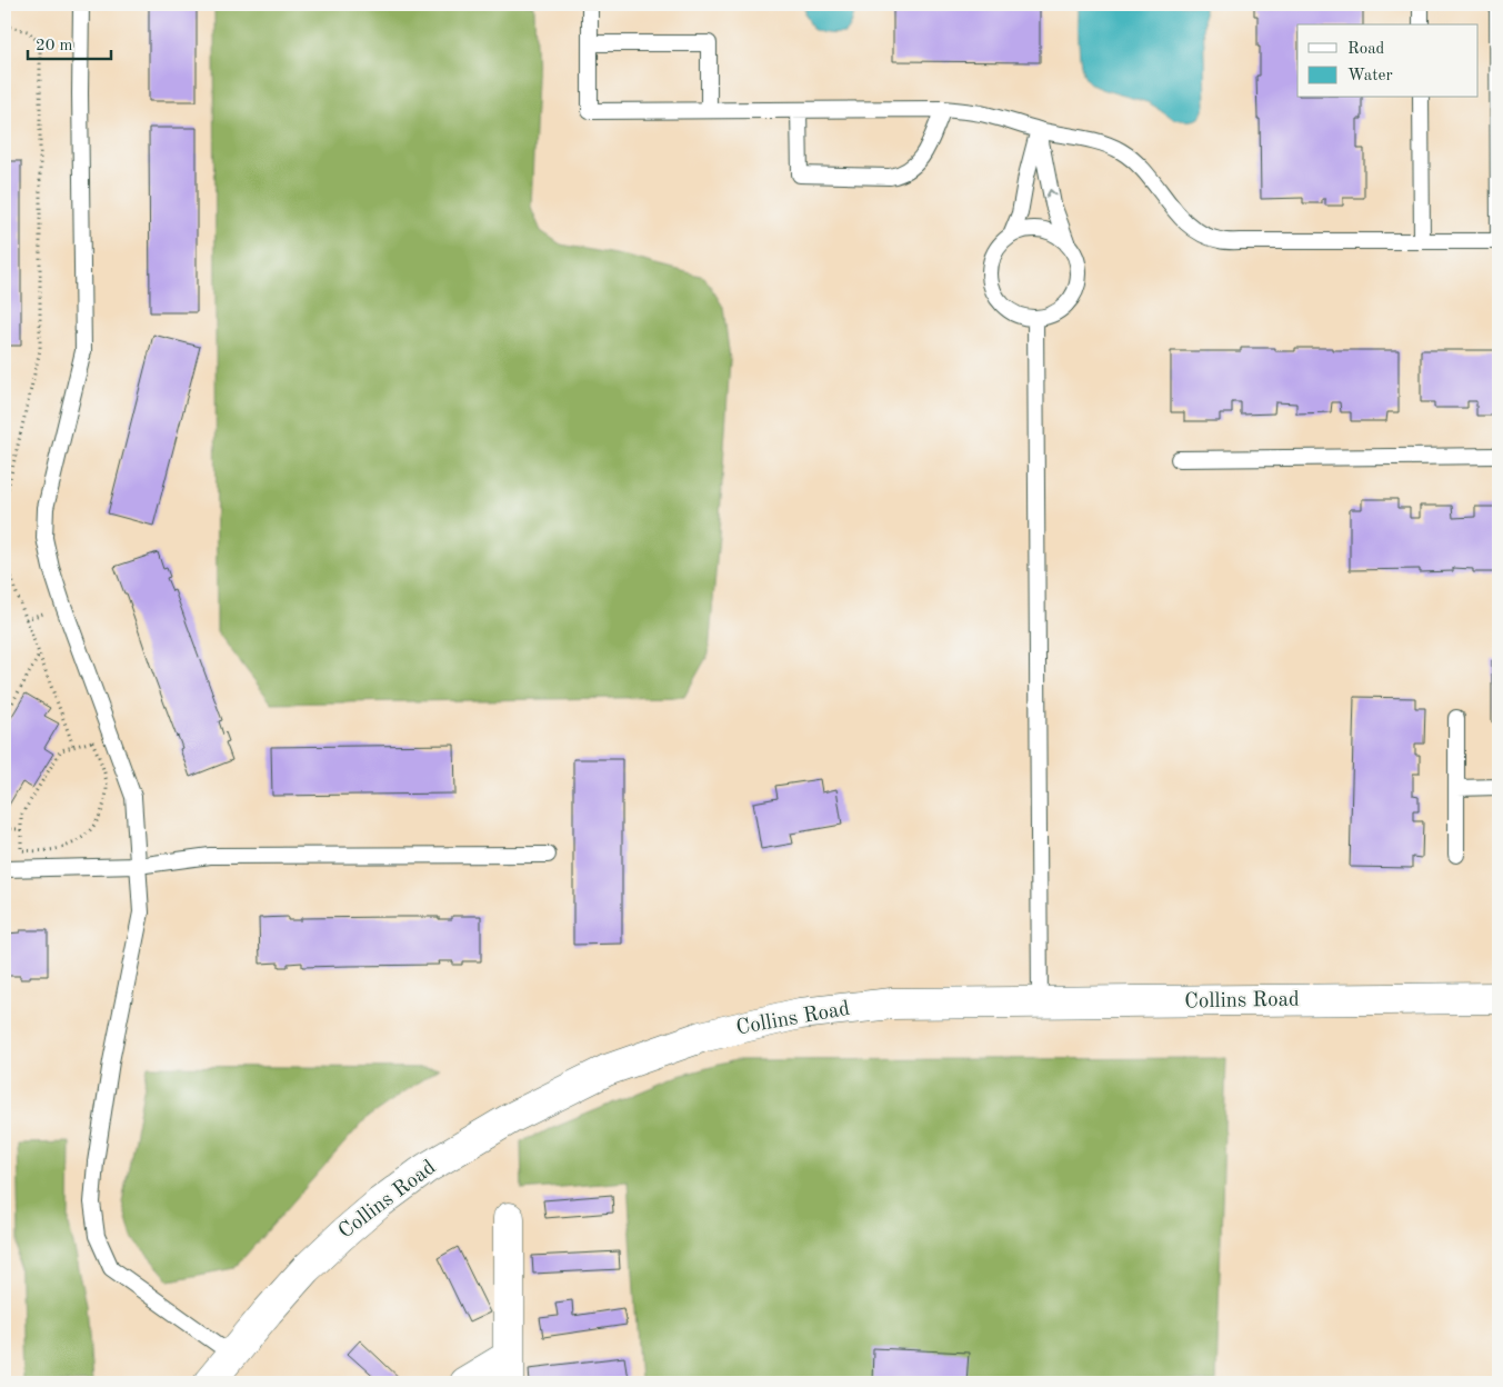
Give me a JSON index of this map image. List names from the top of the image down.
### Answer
{
  "streets": {
    "street": ["Collins Road"]
  },
  "legend": ["Road", "Water"],
  "scale_bar": "20 m"
}
